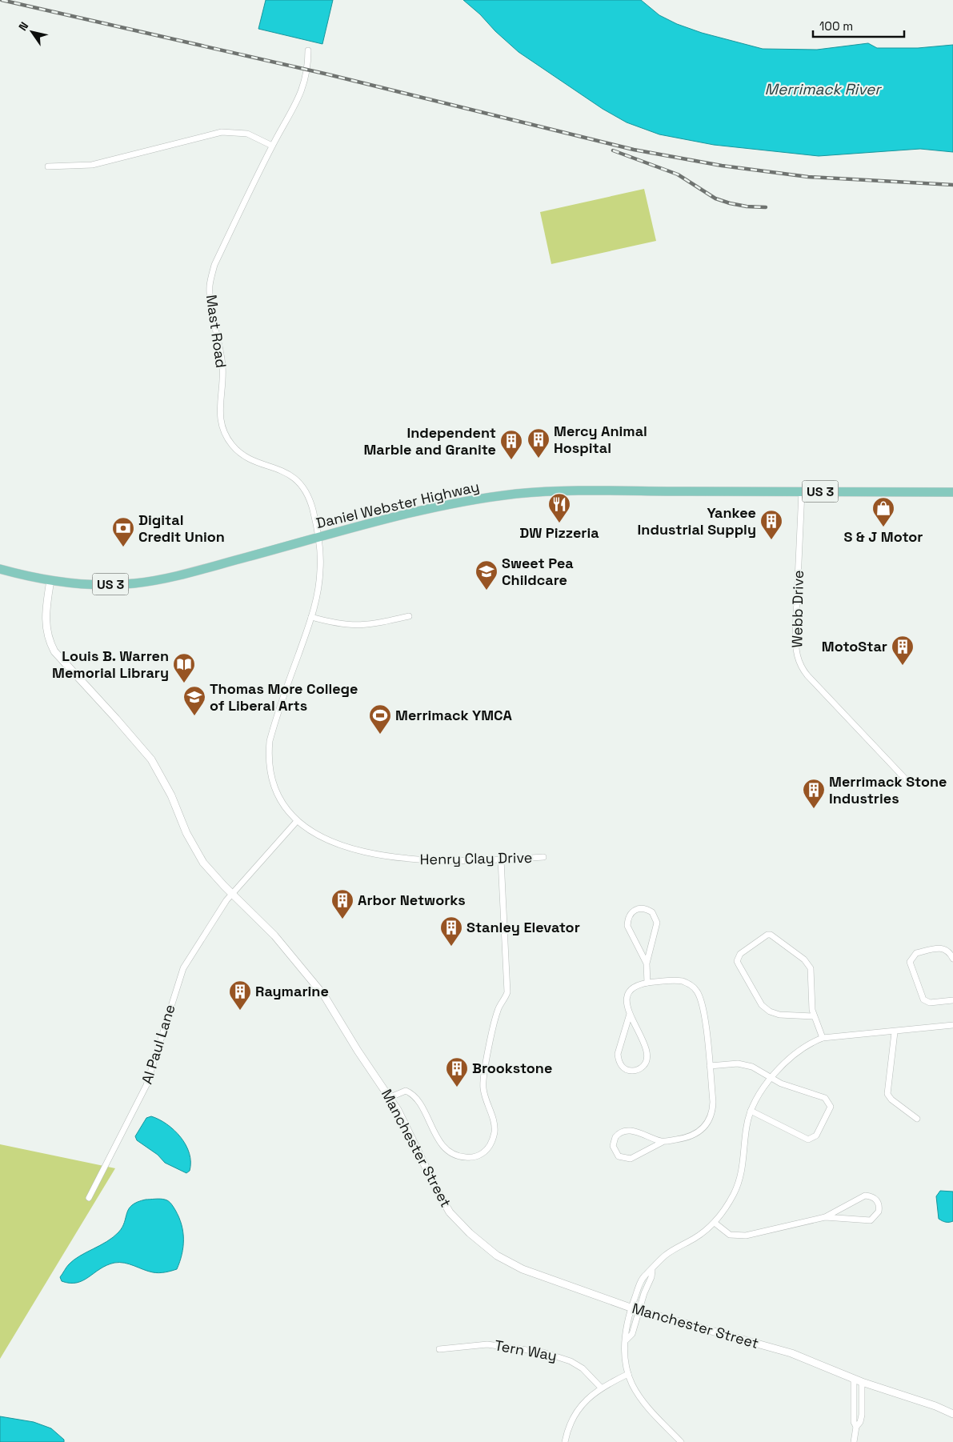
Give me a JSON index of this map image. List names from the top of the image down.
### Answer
{
  "streets": {
    "main road": ["US 3", "Daniel Webster Highway"],
    "street": [
      "Mast Road",
      "Webb Drive",
      "Henry Clay Drive",
      "Al Paul Lane",
      "Manchester Street",
      "Tern Way"
    ]
  },
  "crossings": [
    ["Mast Road", "Daniel Webster Highway"],
    ["Mast Road", "Henry Clay Drive"],
    ["Daniel Webster Highway", "Webb Drive"],
    ["Daniel Webster Highway", "Henry Clay Drive"],
    ["Daniel Webster Highway", "Manchester Street"],
    ["Al Paul Lane", "Manchester Street"]
  ],
  "water": ["Merrimack River"],
  "places": {
    "building": [
      "Mercy Animal Hospital",
      "Independent Marble and Granite",
      "Yankee Industrial Supply",
      "MotoStar",
      "Merrimack Stone Industries",
      "Arbor Networks",
      "Stanley Elevator",
      "Raymarine",
      "Brookstone"
    ],
    "restaurant": ["DW Pizzeria"],
    "shop": ["S & J Motor"],
    "bank": ["Digital Credit Union"],
    "school or university": ["Sweet Pea Childcare", "Thomas More College of Liberal Arts"],
    "library": ["Louis B. Warren Memorial Library"],
    "sports": ["Merrimack YMCA"]
  },
  "scale_bar": "100 m",
  "north": "top left"
}
